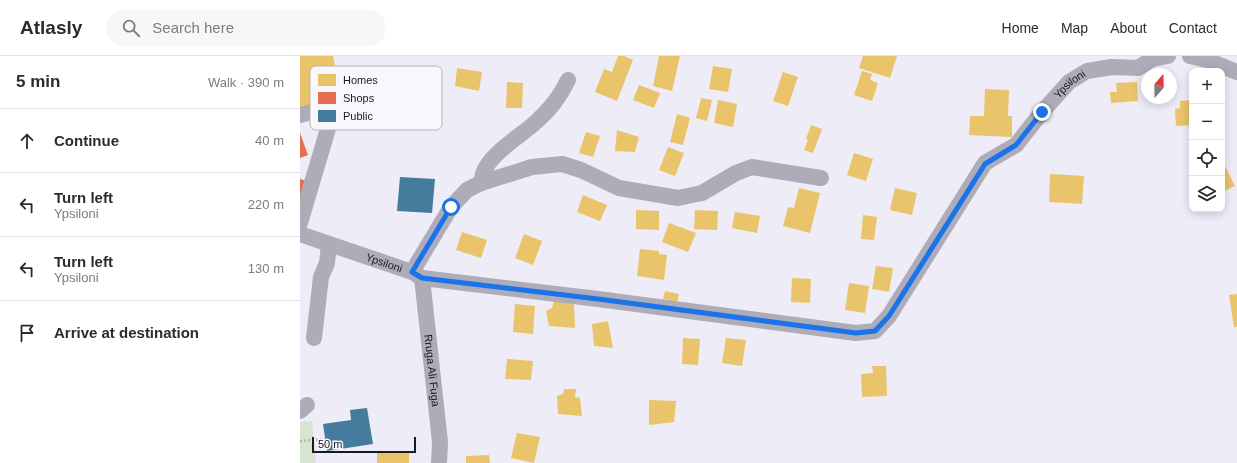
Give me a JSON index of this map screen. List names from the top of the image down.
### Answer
{
  "streets": {
    "street": ["Ypsiloni", "Rruga Ali Fuga"]
  },
  "crossings": [
    ["Ypsiloni", "Rruga Ali Fuga"]
  ],
  "legend": ["Homes", "Shops", "Public"],
  "scale_bar": "50 m",
  "north": "top",
  "page": {
    "header": "Atlasly",
    "search": "Search here",
    "nav": [
      "Home",
      "Map",
      "About",
      "Contact"
    ],
    "heading": ["5 min", "Walk · 390 m"],
    "map_buttons": ["+", "−"],
    "list": [
      ["Continue", "40 m"],
      ["Turn left", "Ypsiloni", "220 m"],
      ["Turn left", "Ypsiloni", "130 m"],
      "Arrive at destination"
    ],
    "scale": "50 m"
  }
}
